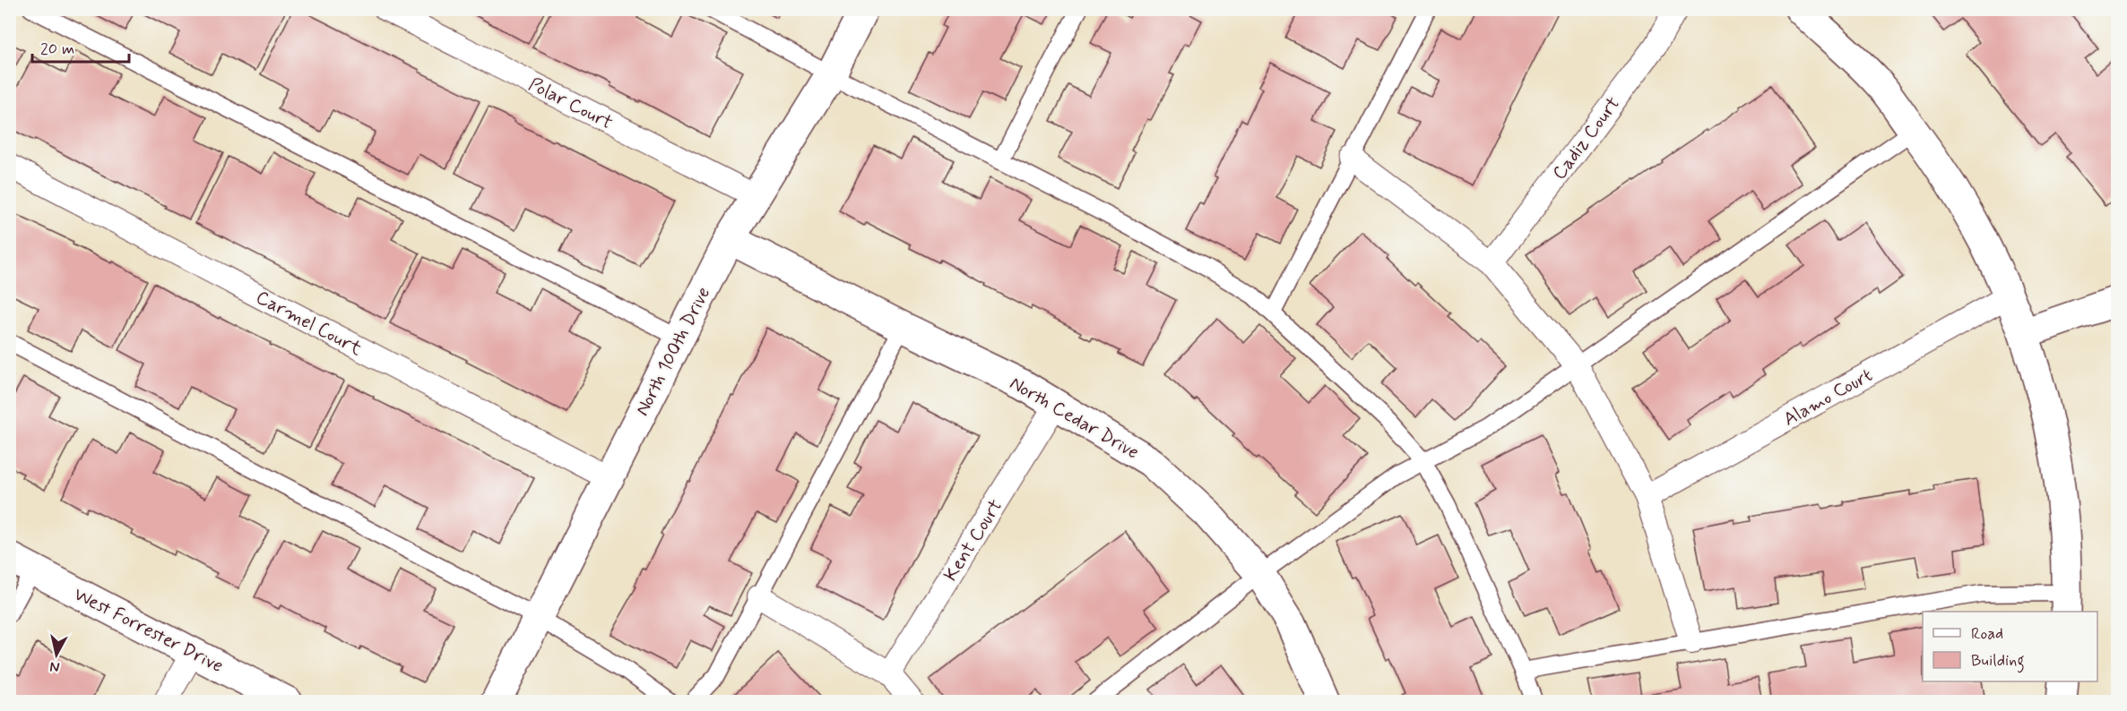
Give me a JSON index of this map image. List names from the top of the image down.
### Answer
{
  "streets": {
    "street": [
      "Polar Court",
      "Cadiz Court",
      "Carmel Court",
      "North 100th Drive",
      "Alamo Court",
      "North Cedar Drive",
      "Kent Court",
      "West Forrester Drive"
    ]
  },
  "crossings": [
    ["Polar Court", "North 100th Drive"],
    ["Carmel Court", "North 100th Drive"],
    ["North 100th Drive", "North Cedar Drive"],
    ["North Cedar Drive", "Kent Court"]
  ],
  "legend": ["Road", "Building"],
  "scale_bar": "20 m",
  "north": "bottom"
}
